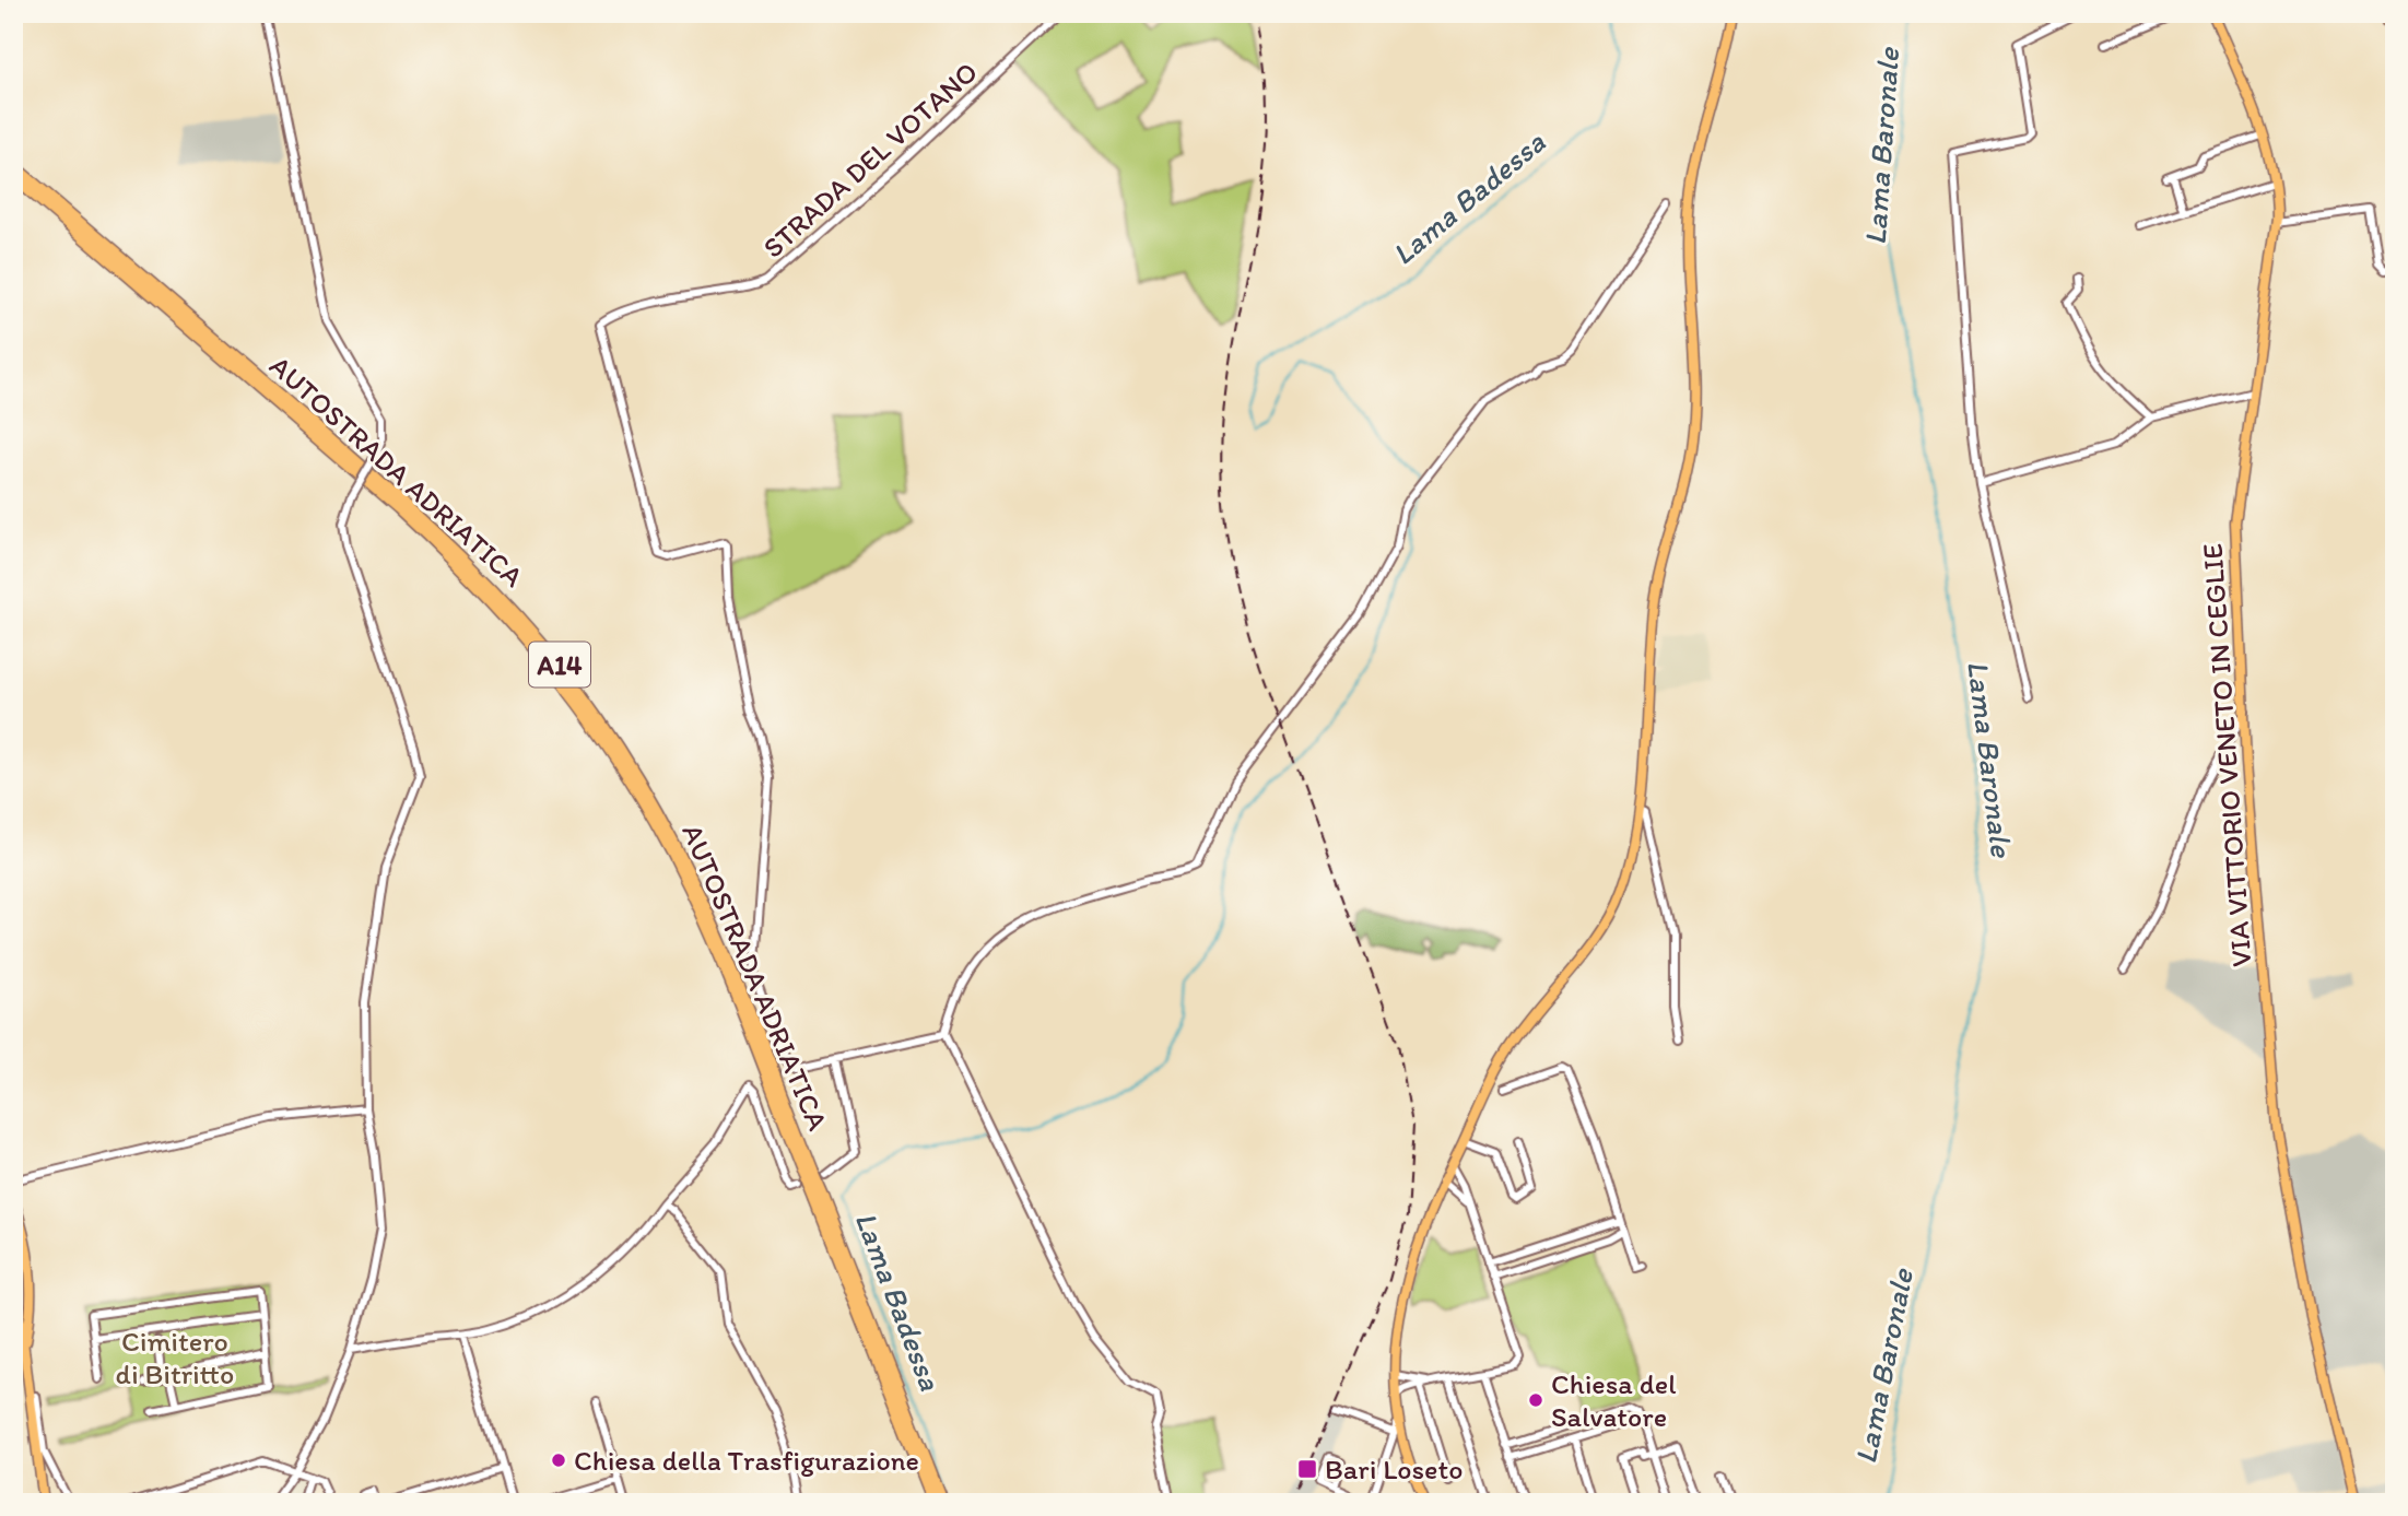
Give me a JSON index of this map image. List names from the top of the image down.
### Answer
{
  "streets": {
    "highway": ["AUTOSTRADA ADRIATICA", "A14"],
    "main road": ["VIA VITTORIO VENETO IN CEGLIE"],
    "street": ["STRADA DEL VOTANO"]
  },
  "crossings": [
    ["AUTOSTRADA ADRIATICA", "A14"]
  ],
  "water": ["Lama Baronale", "Lama Badessa"],
  "parks": ["Cimitero di Bitritto"],
  "places": {
    "other": ["Chiesa del Salvatore", "Chiesa della Trasfigurazione"],
    "transit": ["Bari Loseto"]
  }
}
